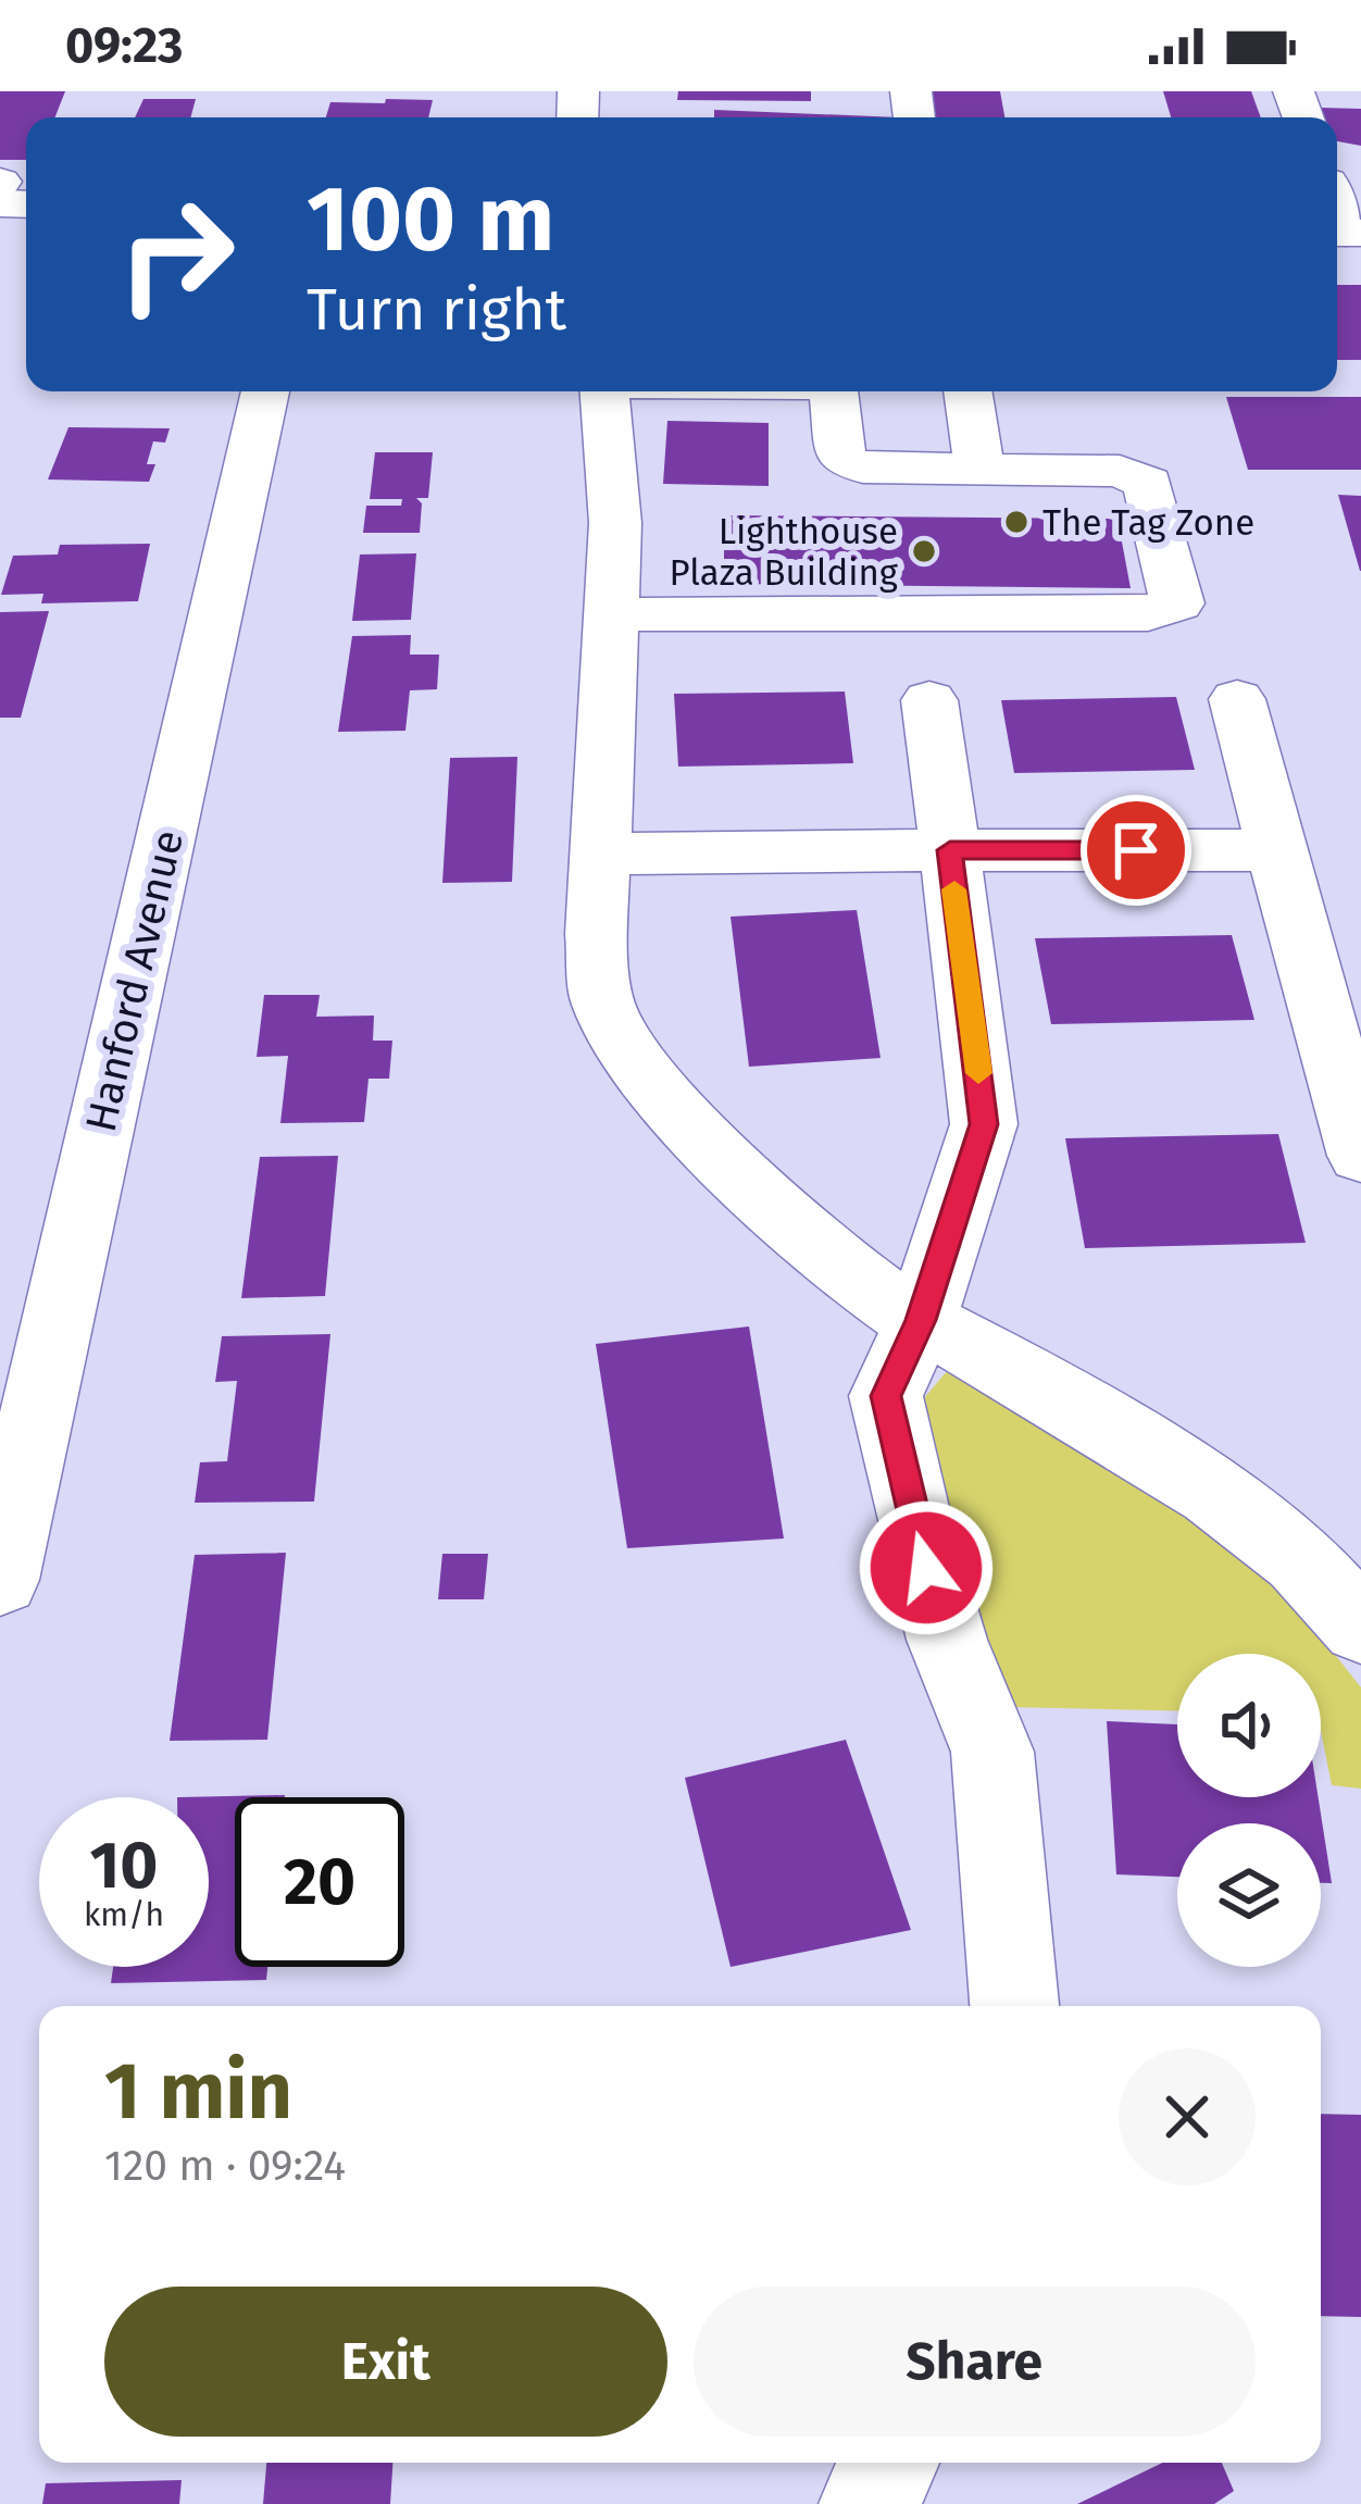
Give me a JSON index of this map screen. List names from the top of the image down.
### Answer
{
  "streets": {
    "street": ["Hanford Avenue"]
  },
  "places": ["The Tag Zone", "Lighthouse Plaza Building"],
  "page": {
    "status": "09:23",
    "turn": ["100 m", "Turn right"],
    "speed": "10 km/h",
    "limit": "20",
    "heading": ["1 min", "120 m · 09:24"],
    "buttons": ["Exit", "Share"]
  }
}
